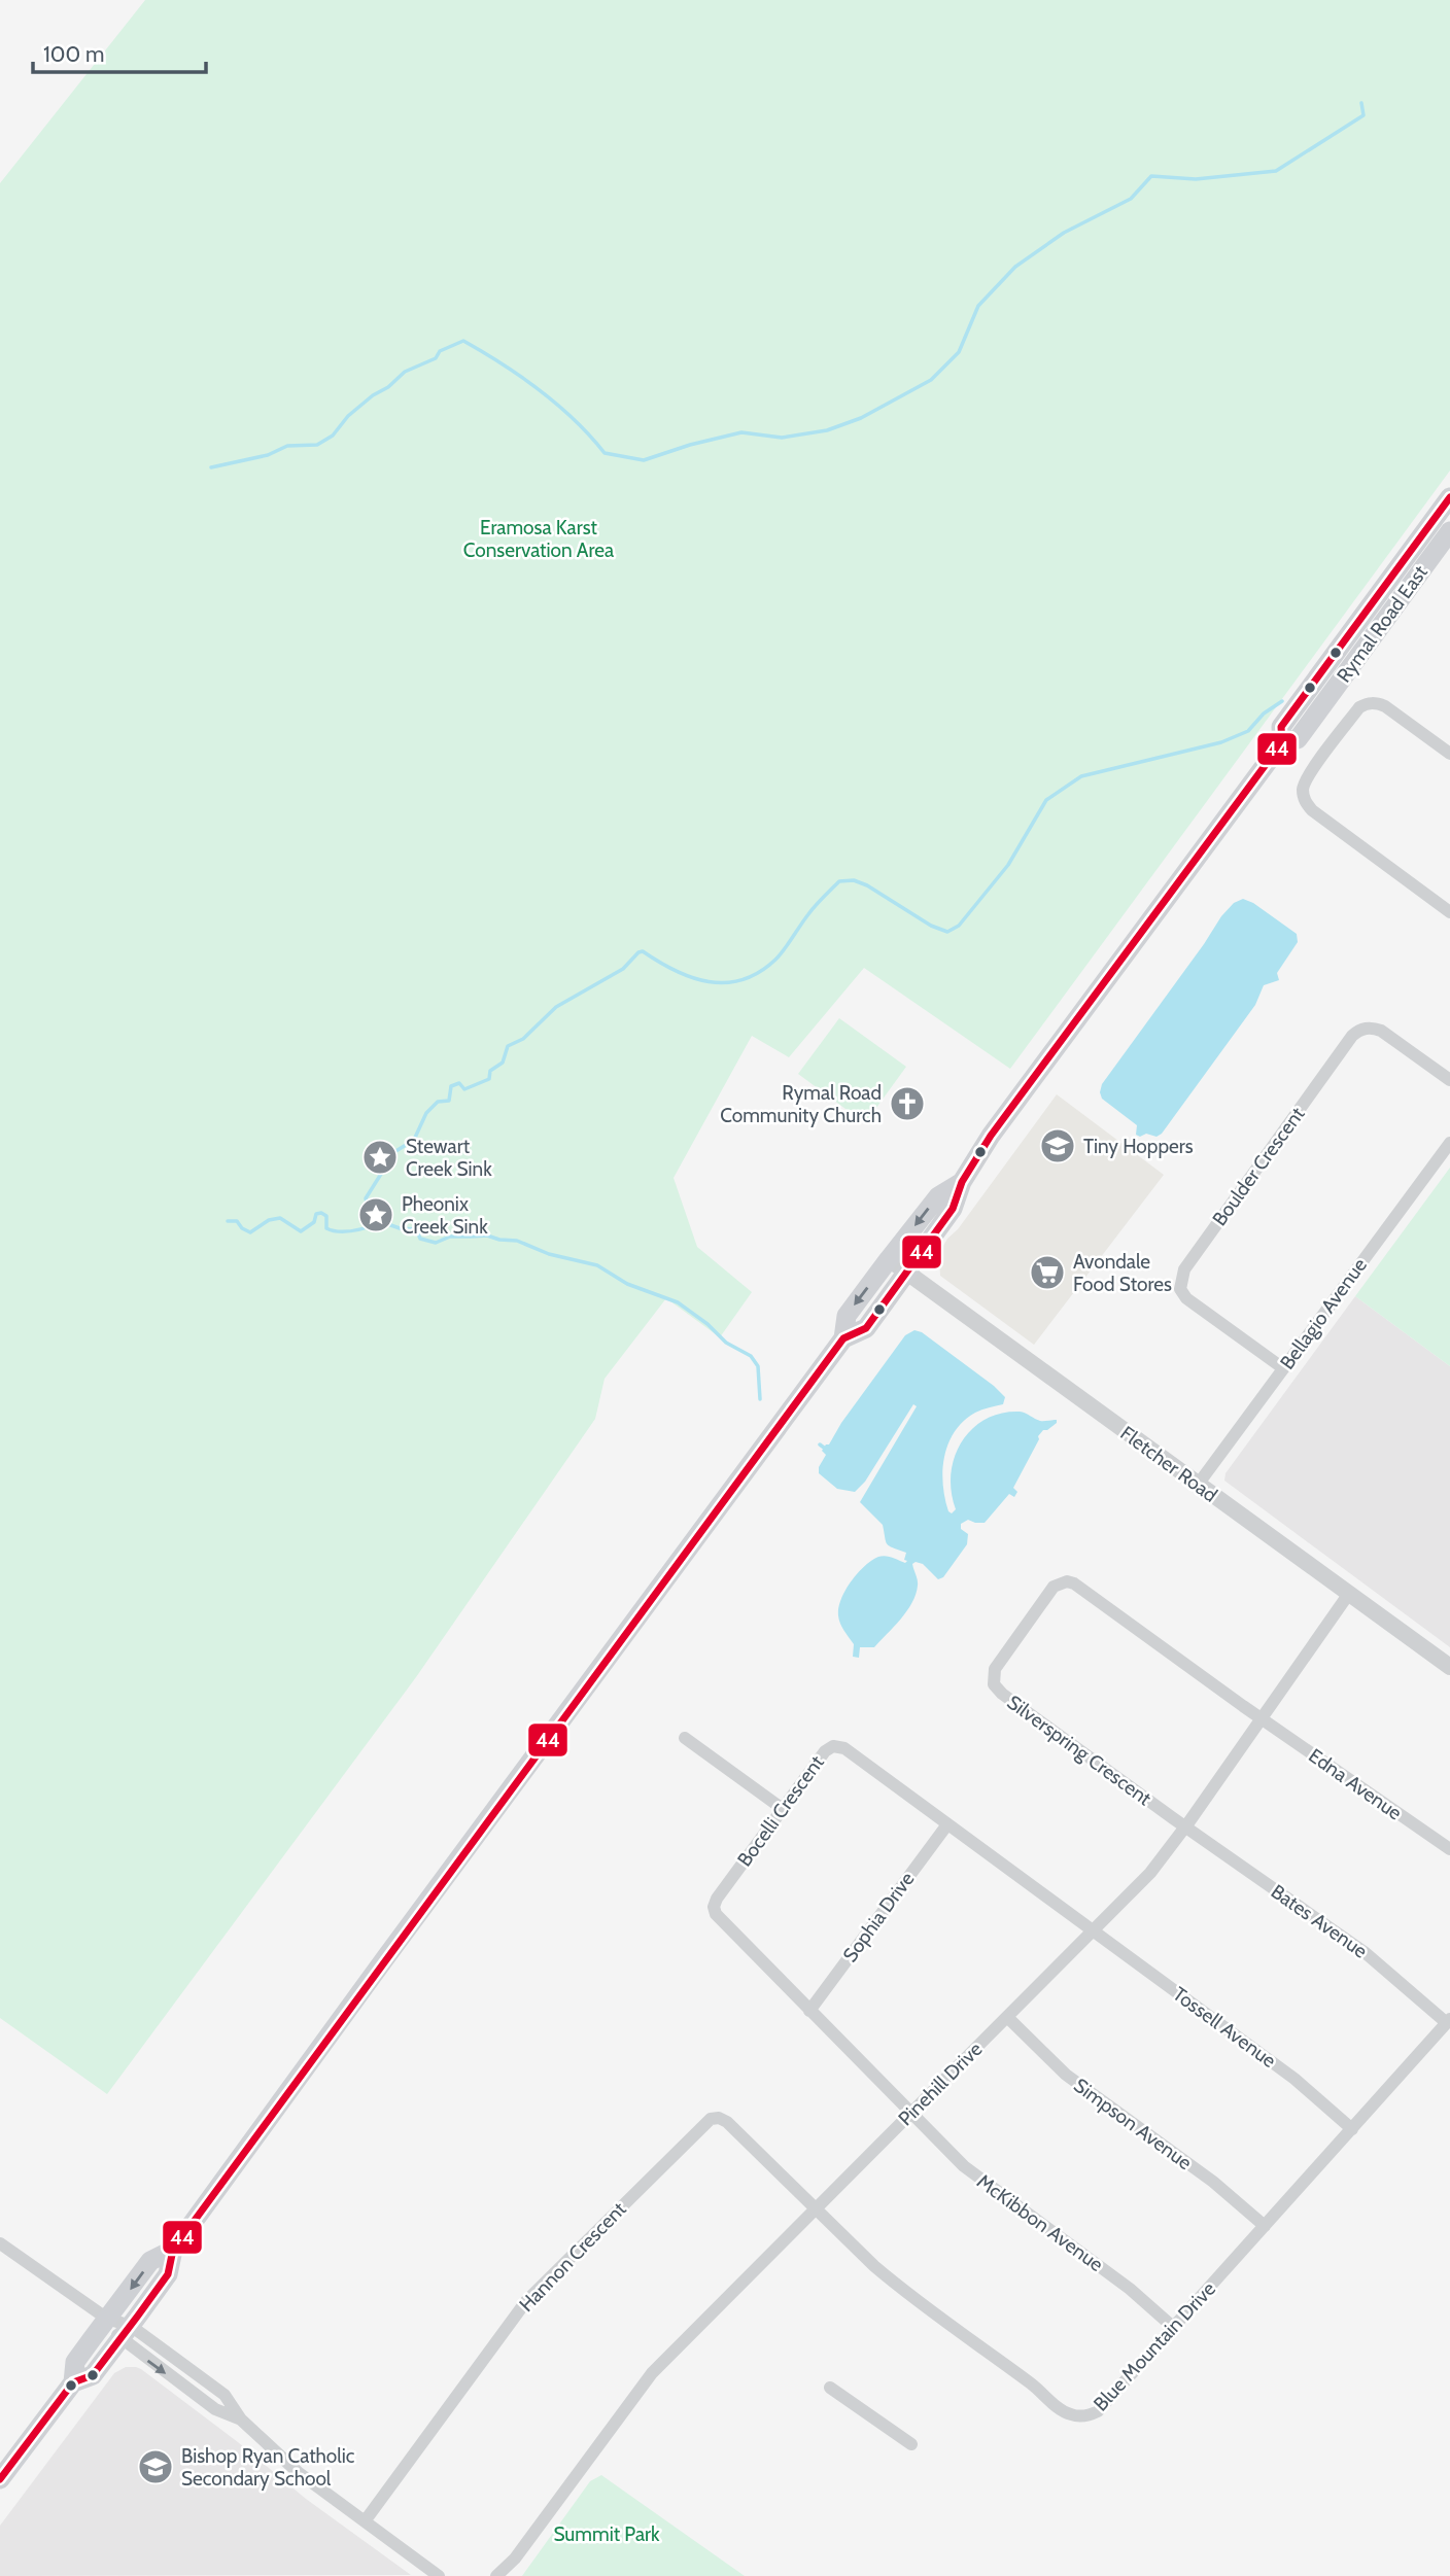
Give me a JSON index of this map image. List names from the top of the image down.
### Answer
{
  "streets": {
    "main road": ["Rymal Road East"],
    "street": [
      "Boulder Crescent",
      "Bellagio Avenue",
      "Fletcher Road",
      "Silverspring Crescent",
      "Edna Avenue",
      "Bocelli Crescent",
      "Sophia Drive",
      "Bates Avenue",
      "Tossell Avenue",
      "Pinehill Drive",
      "Simpson Avenue",
      "McKibbon Avenue",
      "Hannon Crescent",
      "Blue Mountain Drive"
    ]
  },
  "crossings": [
    ["Rymal Road East", "Fletcher Road"],
    ["Boulder Crescent", "Bellagio Avenue"],
    ["Bellagio Avenue", "Fletcher Road"],
    ["Fletcher Road", "Pinehill Drive"],
    ["Silverspring Crescent", "Edna Avenue"],
    ["Silverspring Crescent", "Bates Avenue"],
    ["Silverspring Crescent", "Pinehill Drive"],
    ["Edna Avenue", "Pinehill Drive"],
    ["Bocelli Crescent", "Sophia Drive"],
    ["Bocelli Crescent", "Tossell Avenue"],
    ["Bocelli Crescent", "Pinehill Drive"],
    ["Bocelli Crescent", "McKibbon Avenue"],
    ["Bates Avenue", "Pinehill Drive"],
    ["Bates Avenue", "Blue Mountain Drive"],
    ["Tossell Avenue", "Pinehill Drive"],
    ["Tossell Avenue", "Blue Mountain Drive"],
    ["Pinehill Drive", "Simpson Avenue"],
    ["Pinehill Drive", "McKibbon Avenue"],
    ["Pinehill Drive", "Hannon Crescent"],
    ["Pinehill Drive", "Blue Mountain Drive"],
    ["Simpson Avenue", "Blue Mountain Drive"],
    ["McKibbon Avenue", "Blue Mountain Drive"],
    ["Hannon Crescent", "Blue Mountain Drive"]
  ],
  "parks": ["Eramosa Karst Conservation Area", "Summit Park"],
  "places": {
    "church": ["Rymal Road Community Church"],
    "school or university": ["Tiny Hoppers", "Bishop Ryan Catholic Secondary School"],
    "place": ["Stewart Creek Sink", "Pheonix Creek Sink"],
    "supermarket": ["Avondale Food Stores"]
  },
  "lines": ["transit line 44"],
  "scale_bar": "100 m"
}
